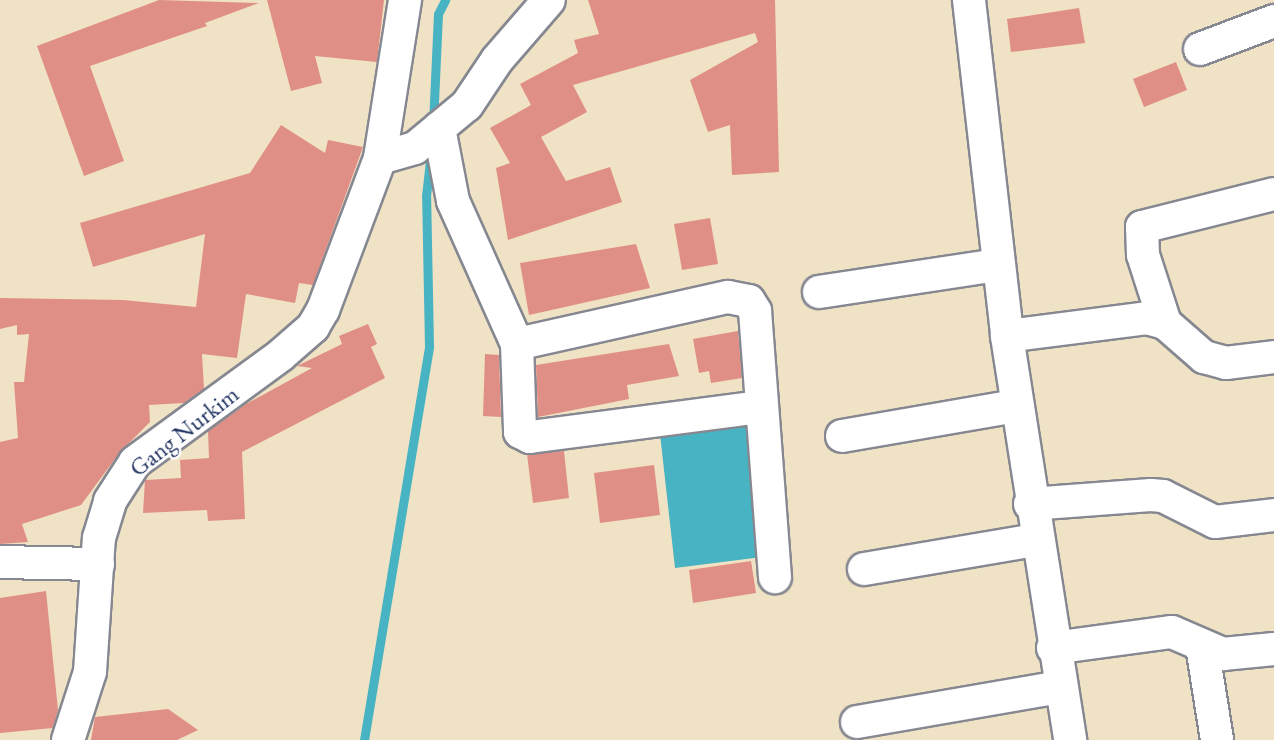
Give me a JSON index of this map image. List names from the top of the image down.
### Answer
{
  "streets": {
    "street": ["Gang Nurkim"]
  }
}
